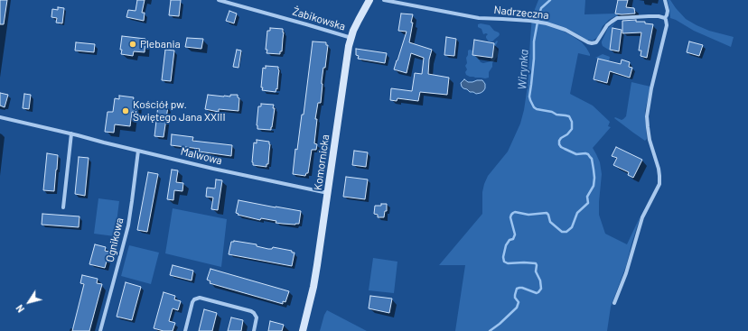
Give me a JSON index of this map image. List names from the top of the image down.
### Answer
{
  "streets": {
    "street": [
      "Nadrzeczna",
      "Żabikowska",
      "Malwowa",
      "Komornicka",
      "Ognikowa"
    ]
  },
  "crossings": [
    ["Żabikowska", "Komornicka"],
    ["Malwowa", "Komornicka"],
    ["Malwowa", "Ognikowa"]
  ],
  "water": ["Wirynka"],
  "places": ["Plebania", "Kościół pw. Świętego Jana XXIII"],
  "north": "bottom left"
}
